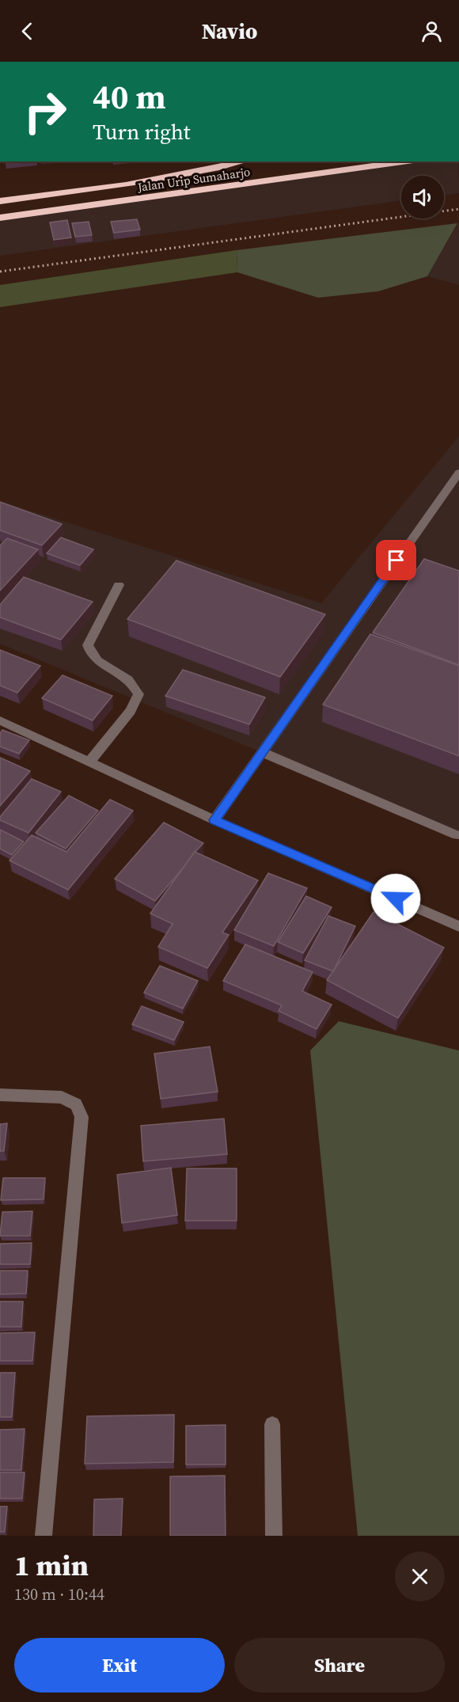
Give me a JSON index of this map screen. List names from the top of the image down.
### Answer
{
  "streets": {
    "highway": ["Jalan Urip Sumaharjo"]
  },
  "page": {
    "header": "Navio",
    "turn": ["40 m", "Turn right"],
    "heading": ["1 min", "130 m · 10:44"],
    "buttons": ["Exit", "Share"]
  }
}
